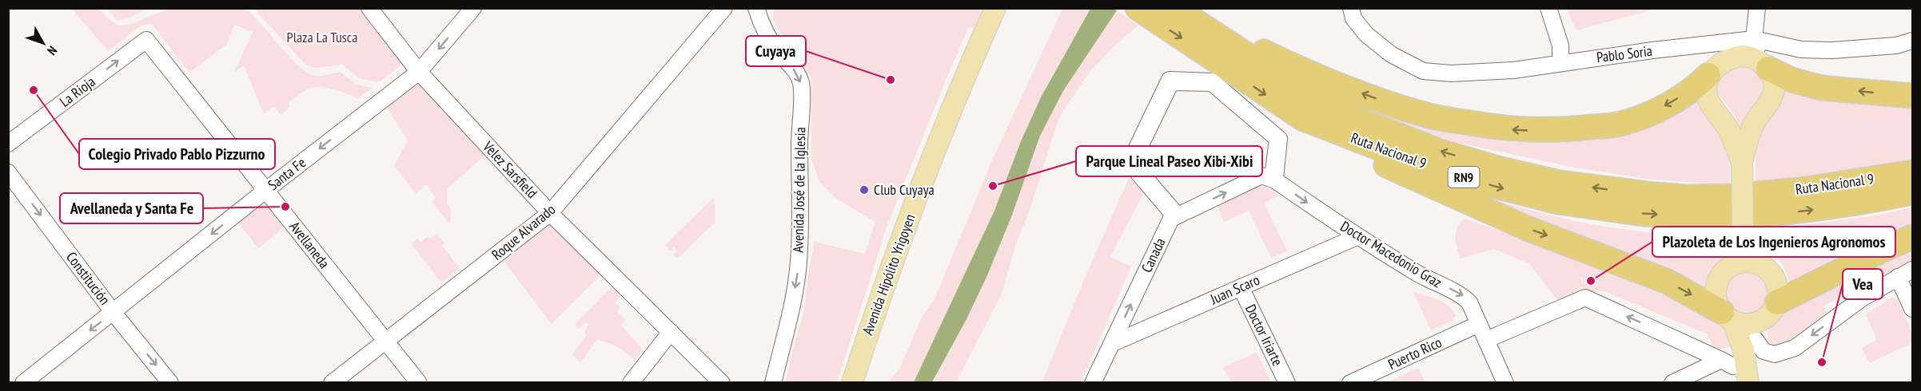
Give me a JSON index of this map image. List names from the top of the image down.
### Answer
{
  "streets": {
    "highway": ["Ruta Nacional 9", "RN9"],
    "main road": ["Avenida Hipólito Yrigoyen"],
    "street": [
      "Pablo Soria",
      "La Rioja",
      "Velez Sarsfield",
      "Santa Fe",
      "Avenida José de la Iglesia",
      "Roque Alvarado",
      "Avellaneda",
      "Doctor Macedonio Graz",
      "Canada",
      "Constitución",
      "Juan Scaro",
      "Doctor Iriarte",
      "Puerto Rico"
    ]
  },
  "crossings": [
    ["La Rioja", "Avellaneda"],
    ["Ruta Nacional 9", "RN9"],
    ["Velez Sarsfield", "Santa Fe"],
    ["Velez Sarsfield", "Roque Alvarado"],
    ["Santa Fe", "Avellaneda"],
    ["Santa Fe", "Constitución"],
    ["Roque Alvarado", "Avellaneda"],
    ["Doctor Macedonio Graz", "Canada"],
    ["Doctor Macedonio Graz", "Juan Scaro"],
    ["Doctor Macedonio Graz", "Puerto Rico"],
    ["Canada", "Juan Scaro"],
    ["Juan Scaro", "Doctor Iriarte"]
  ],
  "one_way": [
    "La Rioja",
    "Santa Fe",
    "Avenida José de la Iglesia",
    "Doctor Macedonio Graz",
    "Canada",
    "Constitución"
  ],
  "parks": ["Plaza La Tusca"],
  "places": [
    "Cuyaya",
    "Colegio Privado Pablo Pizzurno",
    "Parque Lineal Paseo Xibi-Xibi",
    "Club Cuyaya",
    "Avellaneda y Santa Fe",
    "Plazoleta de Los Ingenieros Agronomos",
    "Vea"
  ],
  "north": "bottom right"
}
